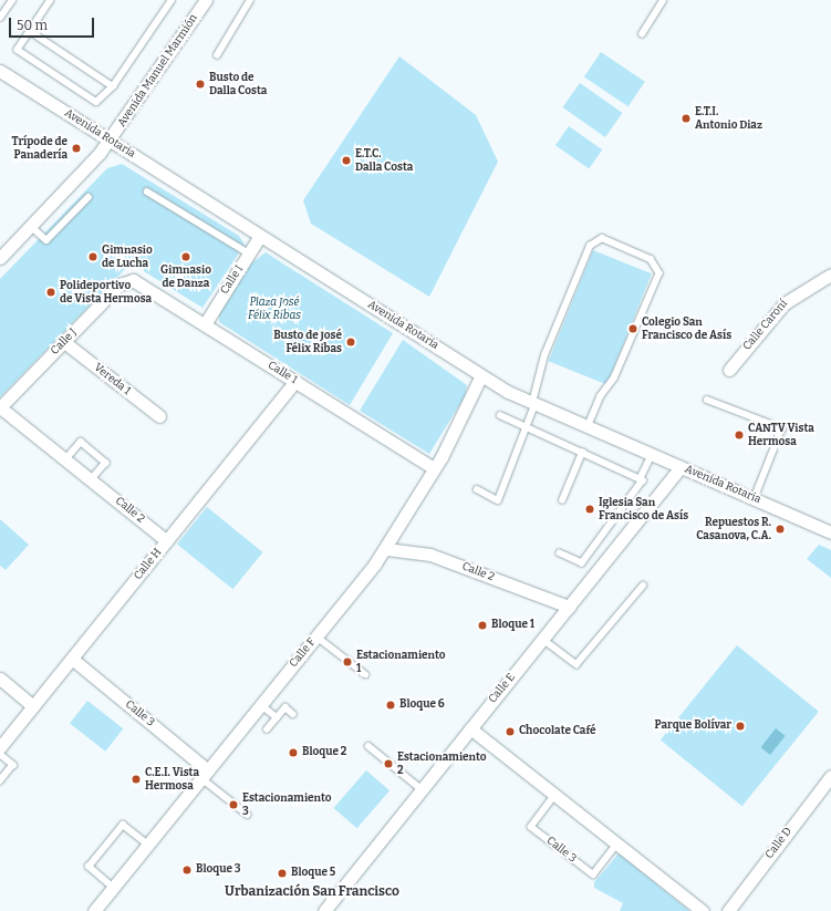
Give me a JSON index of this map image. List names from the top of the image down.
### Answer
{
  "streets": {
    "street": [
      "Avenida Manuel Marmión",
      "Avenida Rotaria",
      "Calle I",
      "Calle Caroní",
      "Calle J",
      "Calle 1",
      "Vereda 1",
      "Calle 2",
      "Calle H",
      "Calle F",
      "Calle E",
      "Calle 3",
      "Calle D"
    ]
  },
  "crossings": [
    ["Avenida Manuel Marmión", "Avenida Rotaria"],
    ["Avenida Rotaria", "Calle I"],
    ["Avenida Rotaria", "Calle F"],
    ["Avenida Rotaria", "Calle E"],
    ["Calle I", "Calle 1"],
    ["Calle J", "Calle 1"],
    ["Calle J", "Vereda 1"],
    ["Calle J", "Calle 2"],
    ["Calle 1", "Calle H"],
    ["Calle 1", "Calle F"],
    ["Calle 2", "Calle H"],
    ["Calle 2", "Calle F"],
    ["Calle 2", "Calle E"],
    ["Calle H", "Calle 3"],
    ["Calle F", "Calle 3"]
  ],
  "districts": ["Urbanización San Francisco"],
  "parks": ["Plaza José Félix Ribas"],
  "places": [
    "Busto de Dalla Costa",
    "E.T.I. Antonio Diaz",
    "Trípode de Panadería",
    "E.T.C. Dalla Costa",
    "Gimnasio de Lucha",
    "Gimnasio de Danza",
    "Polideportivo de Vista Hermosa",
    "Colegio San Francisco de Asís",
    "Busto de José Félix Ribas",
    "CANTV Vista Hermosa",
    "Iglesia San Francisco de Asís",
    "Repuestos R. Casanova, C.A.",
    "Bloque 1",
    "Estacionamiento 1",
    "Bloque 6",
    "Parque Bolívar",
    "Chocolate Café",
    "Bloque 2",
    "Estacionamiento 2",
    "C.E.I. Vista Hermosa",
    "Estacionamiento 3",
    "Bloque 3",
    "Bloque 5"
  ],
  "scale_bar": "50 m"
}
